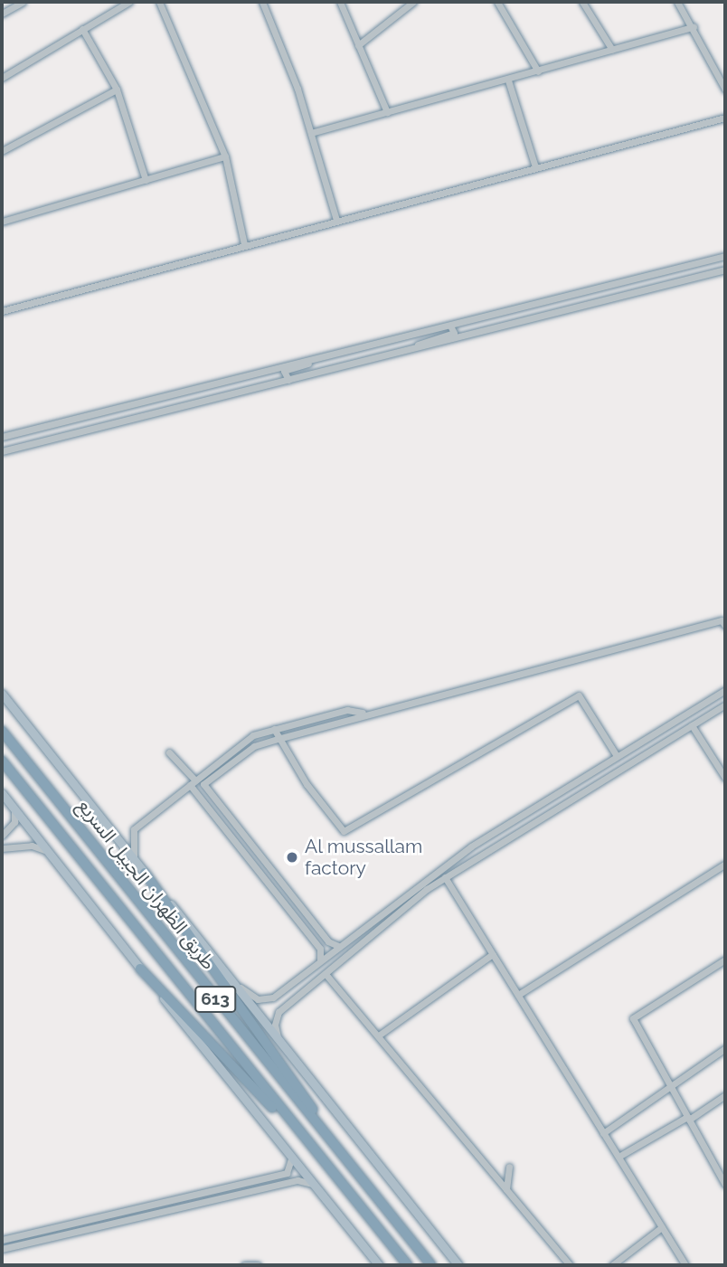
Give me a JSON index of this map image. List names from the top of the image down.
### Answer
{
  "streets": {
    "highway": ["طريق الظهران الجبيل السريع", "613"]
  },
  "places": ["Al mussallam factory"]
}
